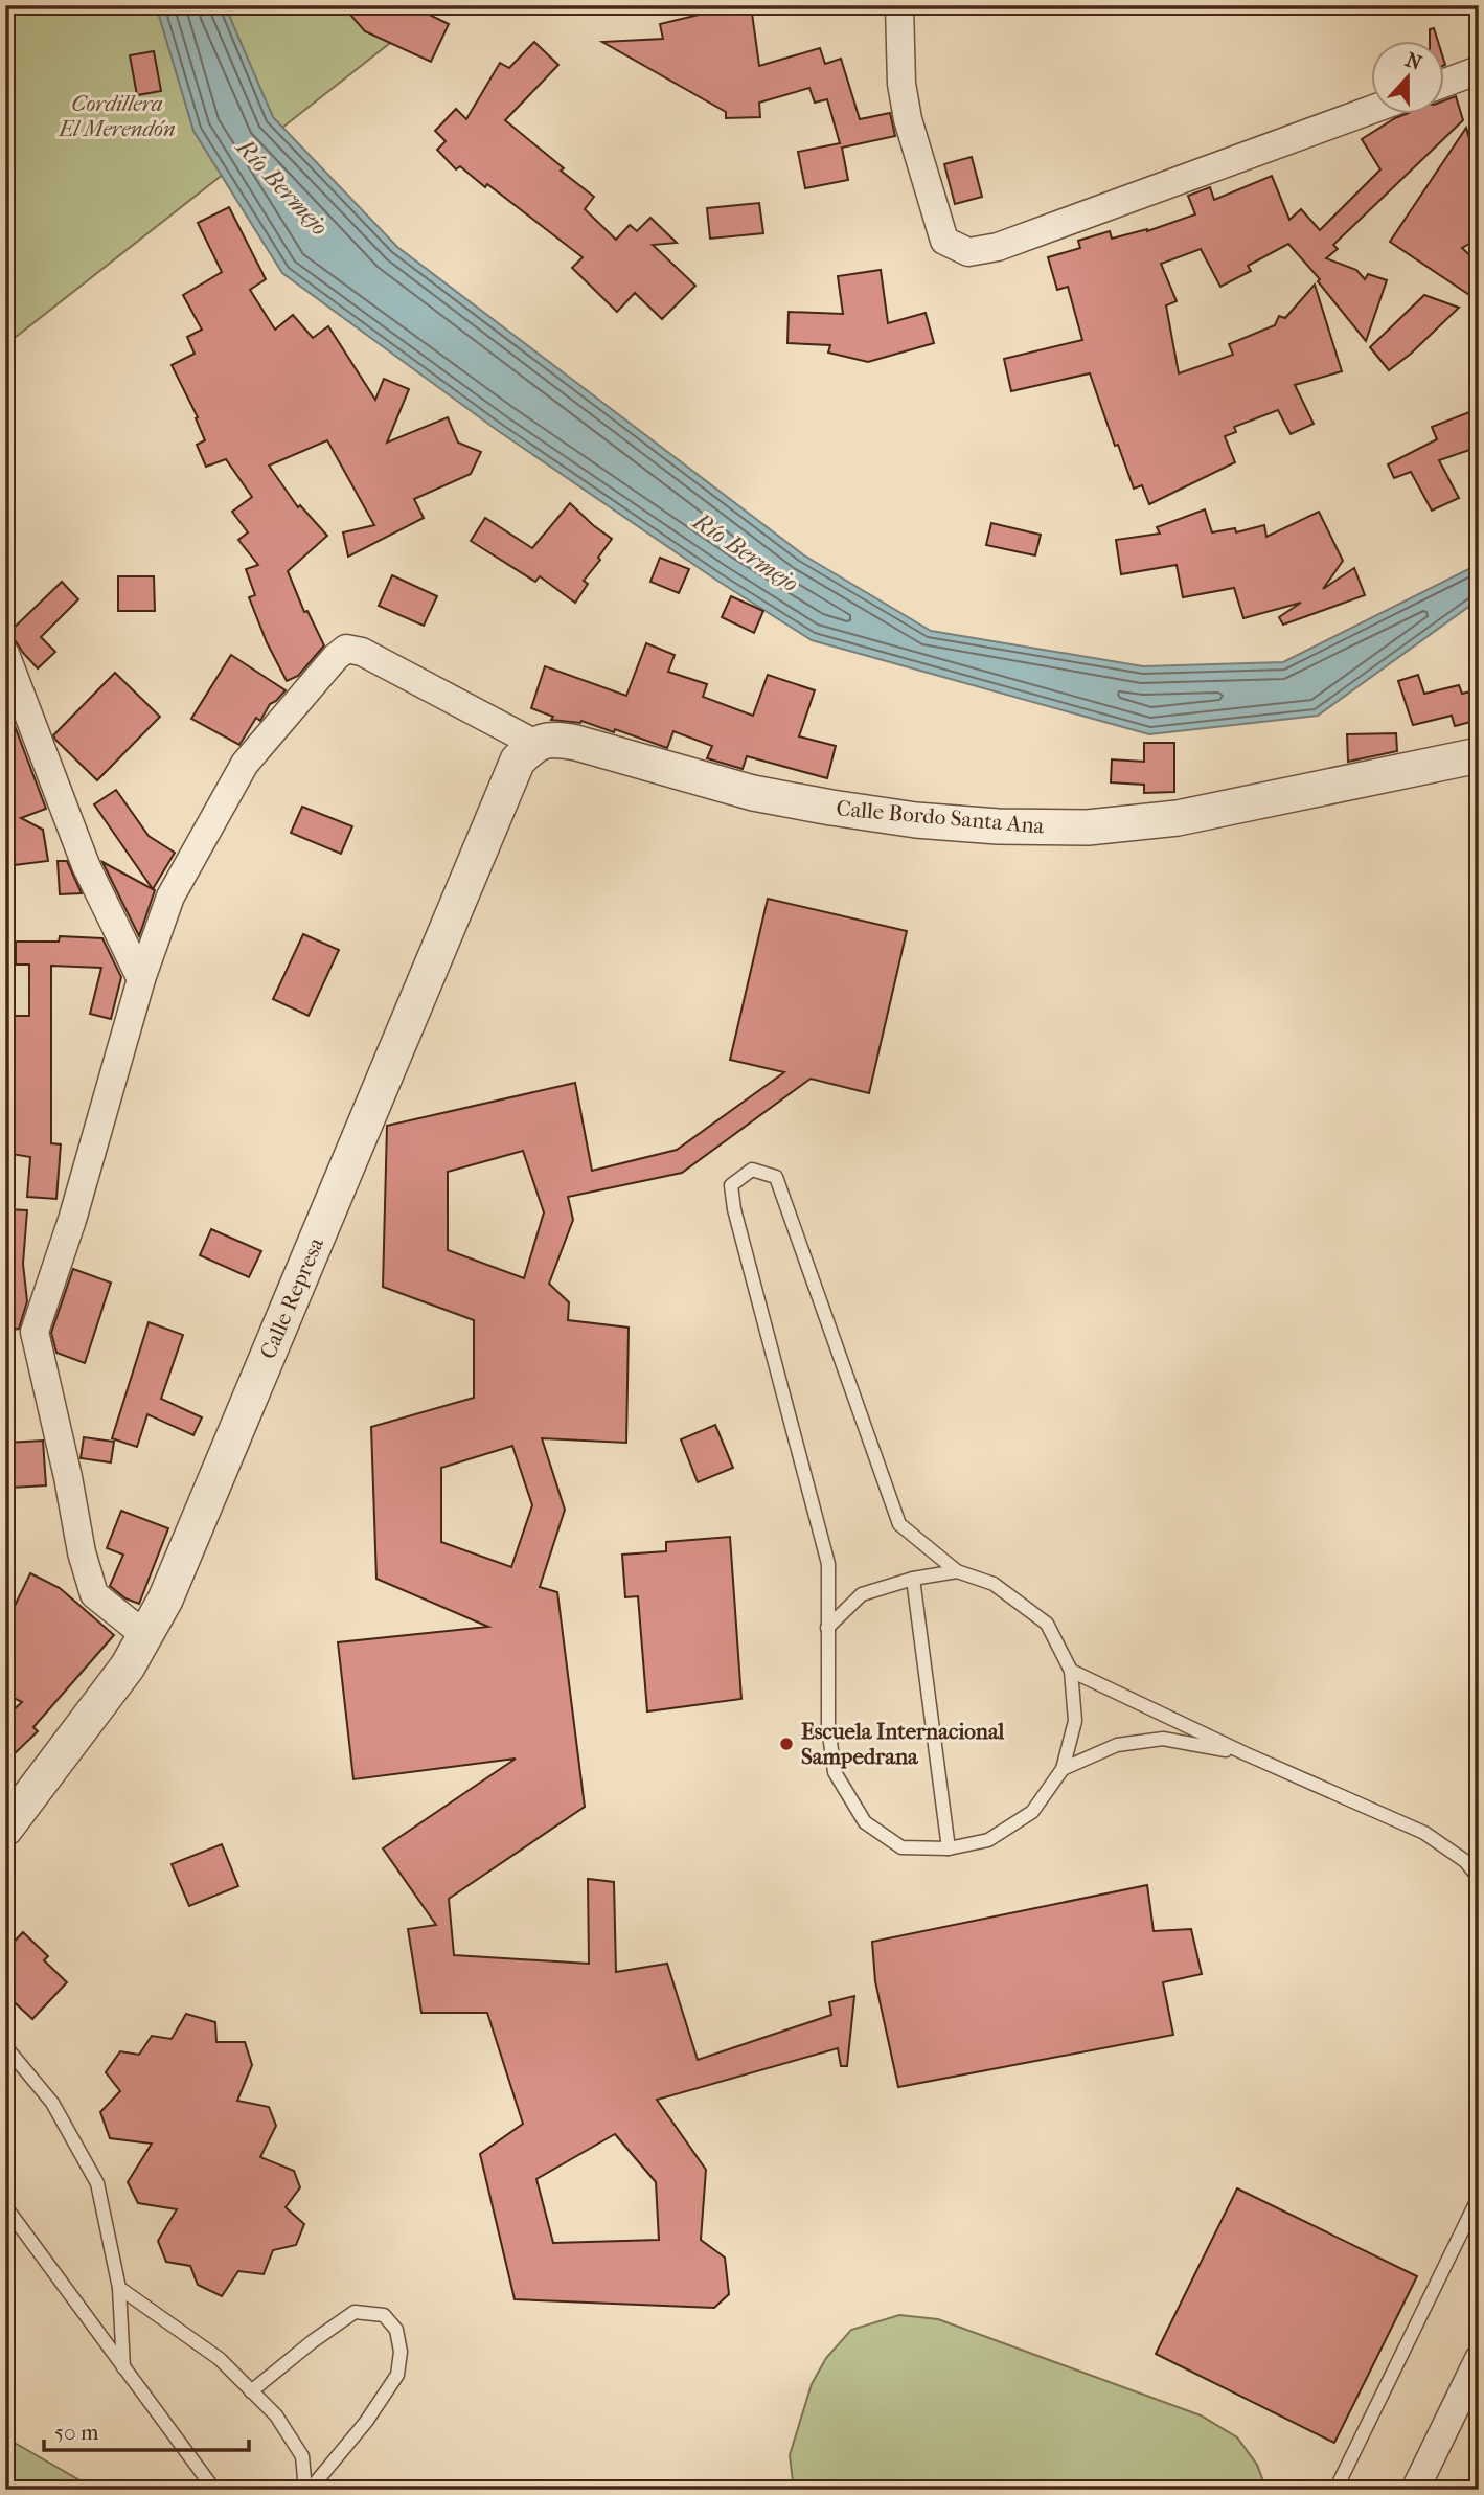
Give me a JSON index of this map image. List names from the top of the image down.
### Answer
{
  "streets": {
    "street": ["Calle Bordo Santa Ana", "Calle Represa"]
  },
  "crossings": [
    ["Calle Bordo Santa Ana", "Calle Represa"]
  ],
  "water": ["Río Bermejo"],
  "parks": ["Cordillera El Merendón"],
  "places": ["Escuela Internacional Sampedrana"],
  "scale_bar": "50 m",
  "north": "top"
}
